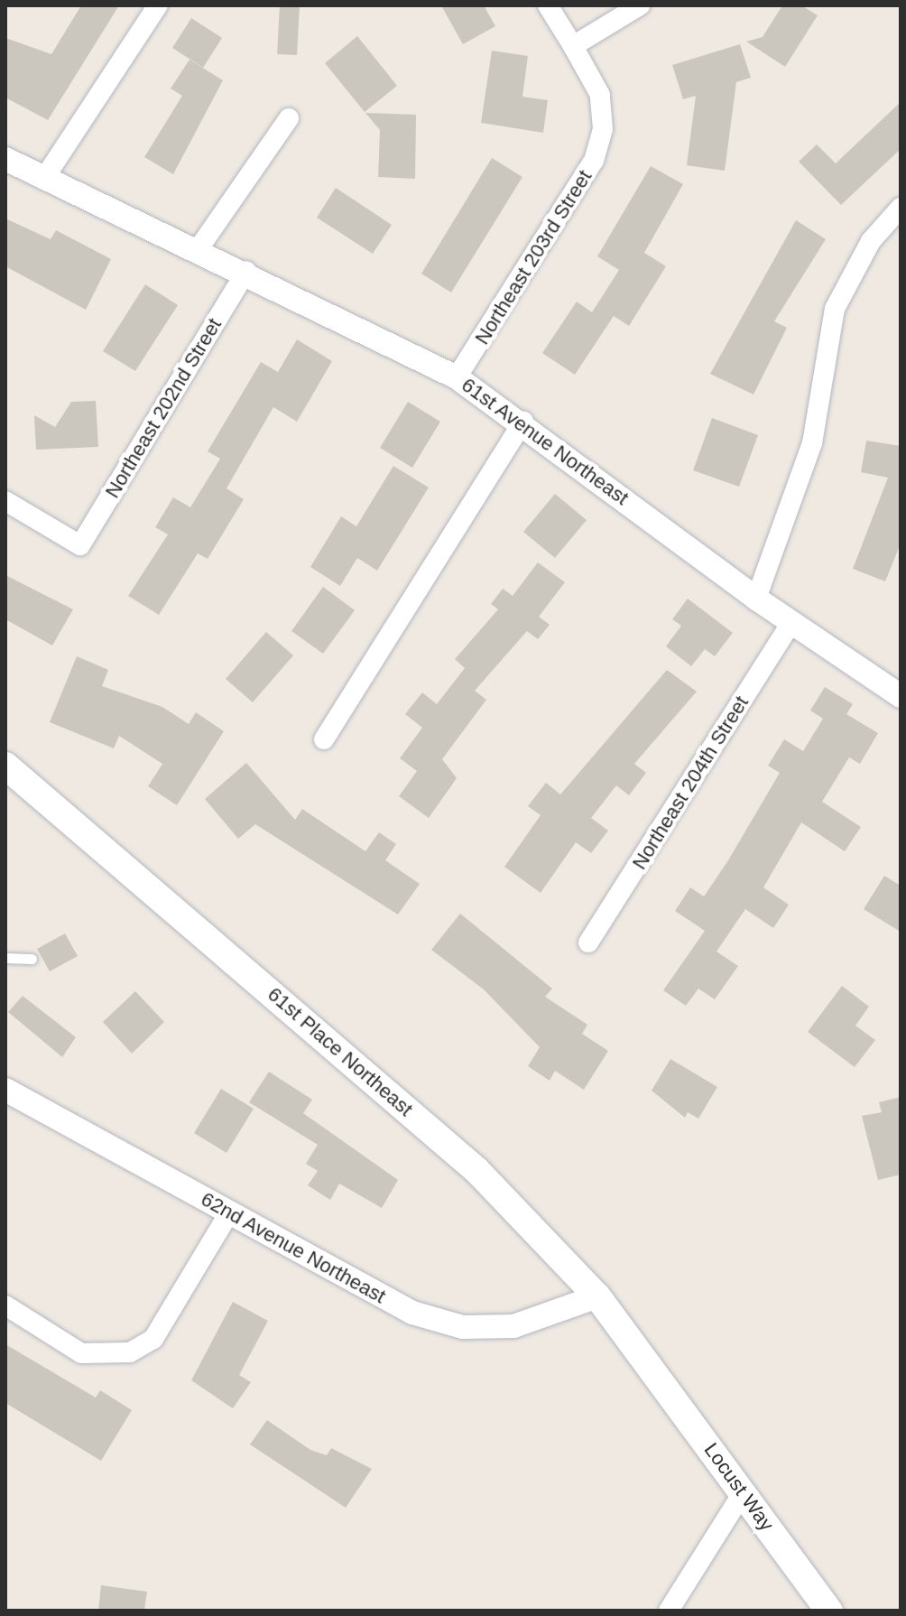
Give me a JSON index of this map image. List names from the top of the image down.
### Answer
{
  "streets": {
    "main road": ["61st Place Northeast", "Locust Way"],
    "street": [
      "Northeast 203rd Street",
      "Northeast 202nd Street",
      "61st Avenue Northeast",
      "Northeast 204th Street",
      "62nd Avenue Northeast"
    ]
  },
  "crossings": [
    ["Northeast 203rd Street", "61st Avenue Northeast"],
    ["Northeast 202nd Street", "61st Avenue Northeast"],
    ["61st Avenue Northeast", "Northeast 204th Street"],
    ["61st Place Northeast", "62nd Avenue Northeast"],
    ["61st Place Northeast", "Locust Way"]
  ]
}
